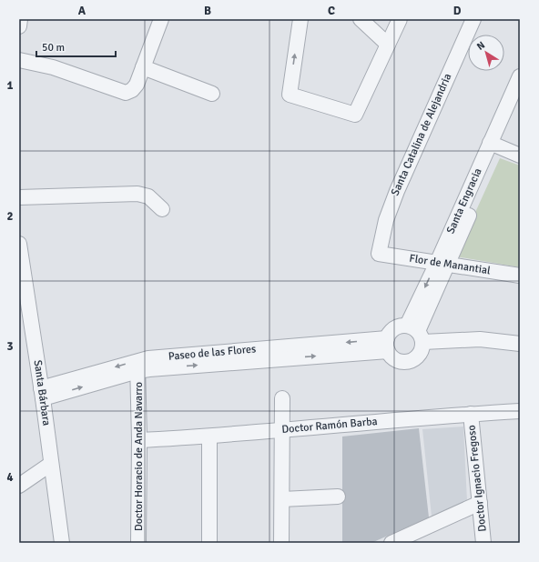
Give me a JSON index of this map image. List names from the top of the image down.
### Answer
{
  "streets": {
    "street": [
      "Santa Catalina de Alejandria",
      "Santa Engracia",
      "Flor de Manantial",
      "Paseo de las Flores",
      "Santa Bárbara",
      "Doctor Ramón Barba",
      "Doctor Horacio de Anda Navarro",
      "Doctor Ignacio Fregoso"
    ]
  },
  "crossings": [
    ["Santa Catalina de Alejandria", "Flor de Manantial"],
    ["Santa Engracia", "Flor de Manantial"],
    ["Santa Engracia", "Paseo de las Flores"],
    ["Paseo de las Flores", "Santa Bárbara"],
    ["Paseo de las Flores", "Doctor Horacio de Anda Navarro"],
    ["Doctor Ramón Barba", "Doctor Horacio de Anda Navarro"],
    ["Doctor Ramón Barba", "Doctor Ignacio Fregoso"]
  ],
  "scale_bar": "50 m",
  "north": "top left",
  "grid": {
    "columns": [
      "A",
      "B",
      "C",
      "D"
    ],
    "rows": [
      "1",
      "2",
      "3",
      "4"
    ]
  }
}
